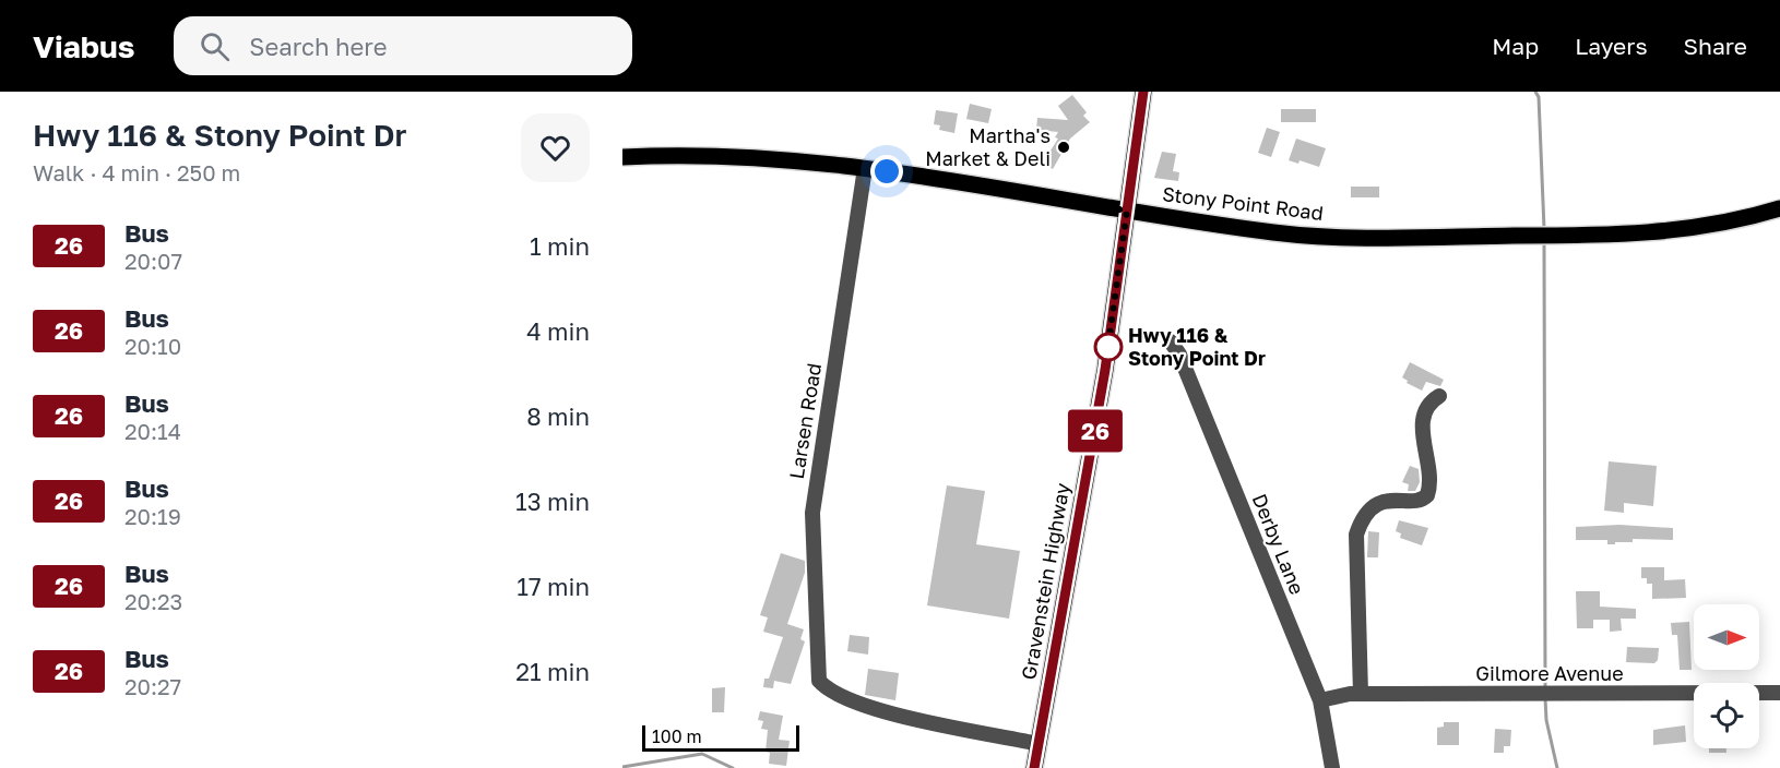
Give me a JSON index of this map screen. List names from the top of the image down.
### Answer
{
  "streets": {
    "main road": ["Stony Point Road", "Gravenstein Highway"],
    "street": ["Larsen Road", "Derby Lane", "Gilmore Avenue"]
  },
  "crossings": [
    ["Stony Point Road", "Larsen Road"],
    ["Stony Point Road", "Gravenstein Highway"],
    ["Larsen Road", "Gravenstein Highway"],
    ["Derby Lane", "Gilmore Avenue"]
  ],
  "places": ["Martha's Market & Deli", "Hwy 116 & Stony Point Dr"],
  "lines": ["bus line 26"],
  "scale_bar": "100 m",
  "north": "right",
  "page": {
    "header": "Viabus",
    "search": "Search here",
    "nav": ["Map", "Layers", "Share"],
    "heading": ["Hwy 116 & Stony Point Dr", "Walk · 4 min · 250 m"],
    "on_map": "26",
    "list": [
      {
        "mark": "26",
        "name": "Bus",
        "note": "20:07",
        "value": "1 min"
      },
      {
        "mark": "26",
        "name": "Bus",
        "note": "20:10",
        "value": "4 min"
      },
      {
        "mark": "26",
        "name": "Bus",
        "note": "20:14",
        "value": "8 min"
      },
      {
        "mark": "26",
        "name": "Bus",
        "note": "20:19",
        "value": "13 min"
      },
      {
        "mark": "26",
        "name": "Bus",
        "note": "20:23",
        "value": "17 min"
      },
      {
        "mark": "26",
        "name": "Bus",
        "note": "20:27",
        "value": "21 min"
      }
    ],
    "scale": "100 m"
  }
}
